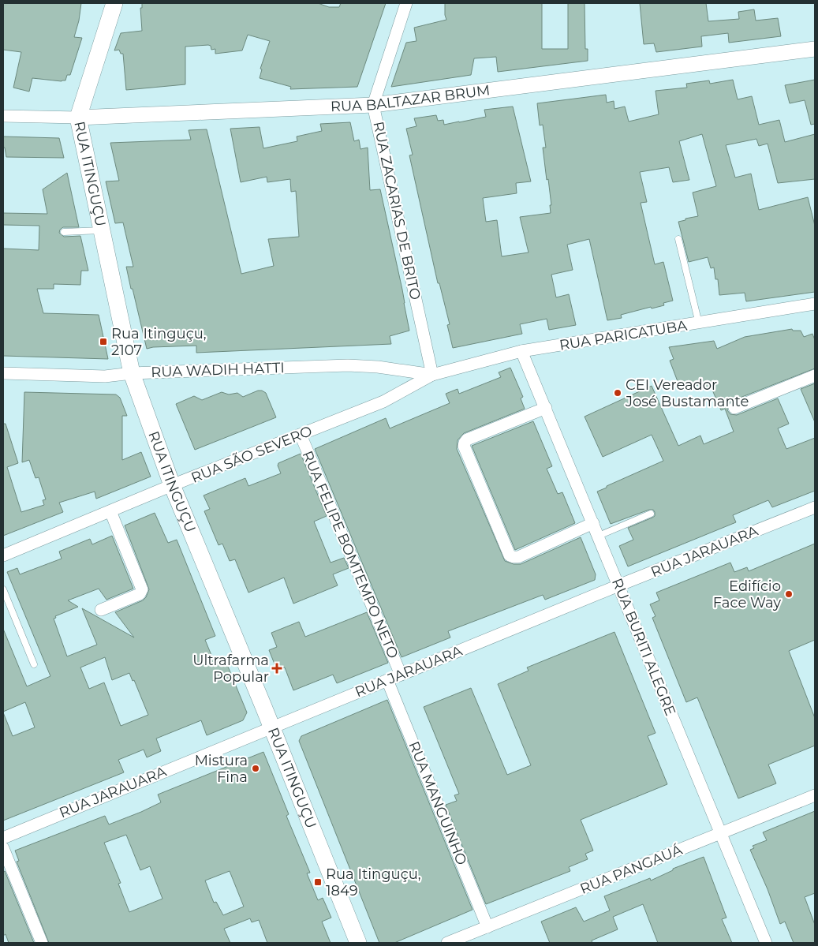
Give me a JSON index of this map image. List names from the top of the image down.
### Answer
{
  "streets": {
    "main road": ["RUA ITINGUÇU"],
    "street": [
      "RUA BALTAZAR BRUM",
      "RUA ZACARIAS DE BRITO",
      "RUA PARICATUBA",
      "RUA WADIH HATTI",
      "RUA SÃO SEVERO",
      "RUA JARAUARA",
      "RUA FELIPE BOMTEMPO NETO",
      "RUA BURITI ALEGRE",
      "RUA MANGUINHO",
      "RUA PANGAUÁ"
    ]
  },
  "crossings": [
    ["RUA BALTAZAR BRUM", "RUA ITINGUÇU"],
    ["RUA BALTAZAR BRUM", "RUA ZACARIAS DE BRITO"],
    ["RUA ITINGUÇU", "RUA WADIH HATTI"],
    ["RUA ITINGUÇU", "RUA SÃO SEVERO"],
    ["RUA ITINGUÇU", "RUA JARAUARA"],
    ["RUA ZACARIAS DE BRITO", "RUA PARICATUBA"],
    ["RUA ZACARIAS DE BRITO", "RUA WADIH HATTI"],
    ["RUA ZACARIAS DE BRITO", "RUA SÃO SEVERO"],
    ["RUA PARICATUBA", "RUA WADIH HATTI"],
    ["RUA PARICATUBA", "RUA SÃO SEVERO"],
    ["RUA PARICATUBA", "RUA BURITI ALEGRE"],
    ["RUA WADIH HATTI", "RUA SÃO SEVERO"],
    ["RUA SÃO SEVERO", "RUA FELIPE BOMTEMPO NETO"],
    ["RUA JARAUARA", "RUA FELIPE BOMTEMPO NETO"],
    ["RUA JARAUARA", "RUA BURITI ALEGRE"],
    ["RUA JARAUARA", "RUA MANGUINHO"],
    ["RUA BURITI ALEGRE", "RUA PANGAUÁ"],
    ["RUA MANGUINHO", "RUA PANGAUÁ"]
  ],
  "places": {
    "transit": ["Rua Itinguçu, 2107", "Rua Itinguçu, 1849"],
    "other": ["CEI Vereador José Bustamante", "Edifício Face Way", "Mistura Fina"],
    "health": ["Ultrafarma Popular"]
  }
}
